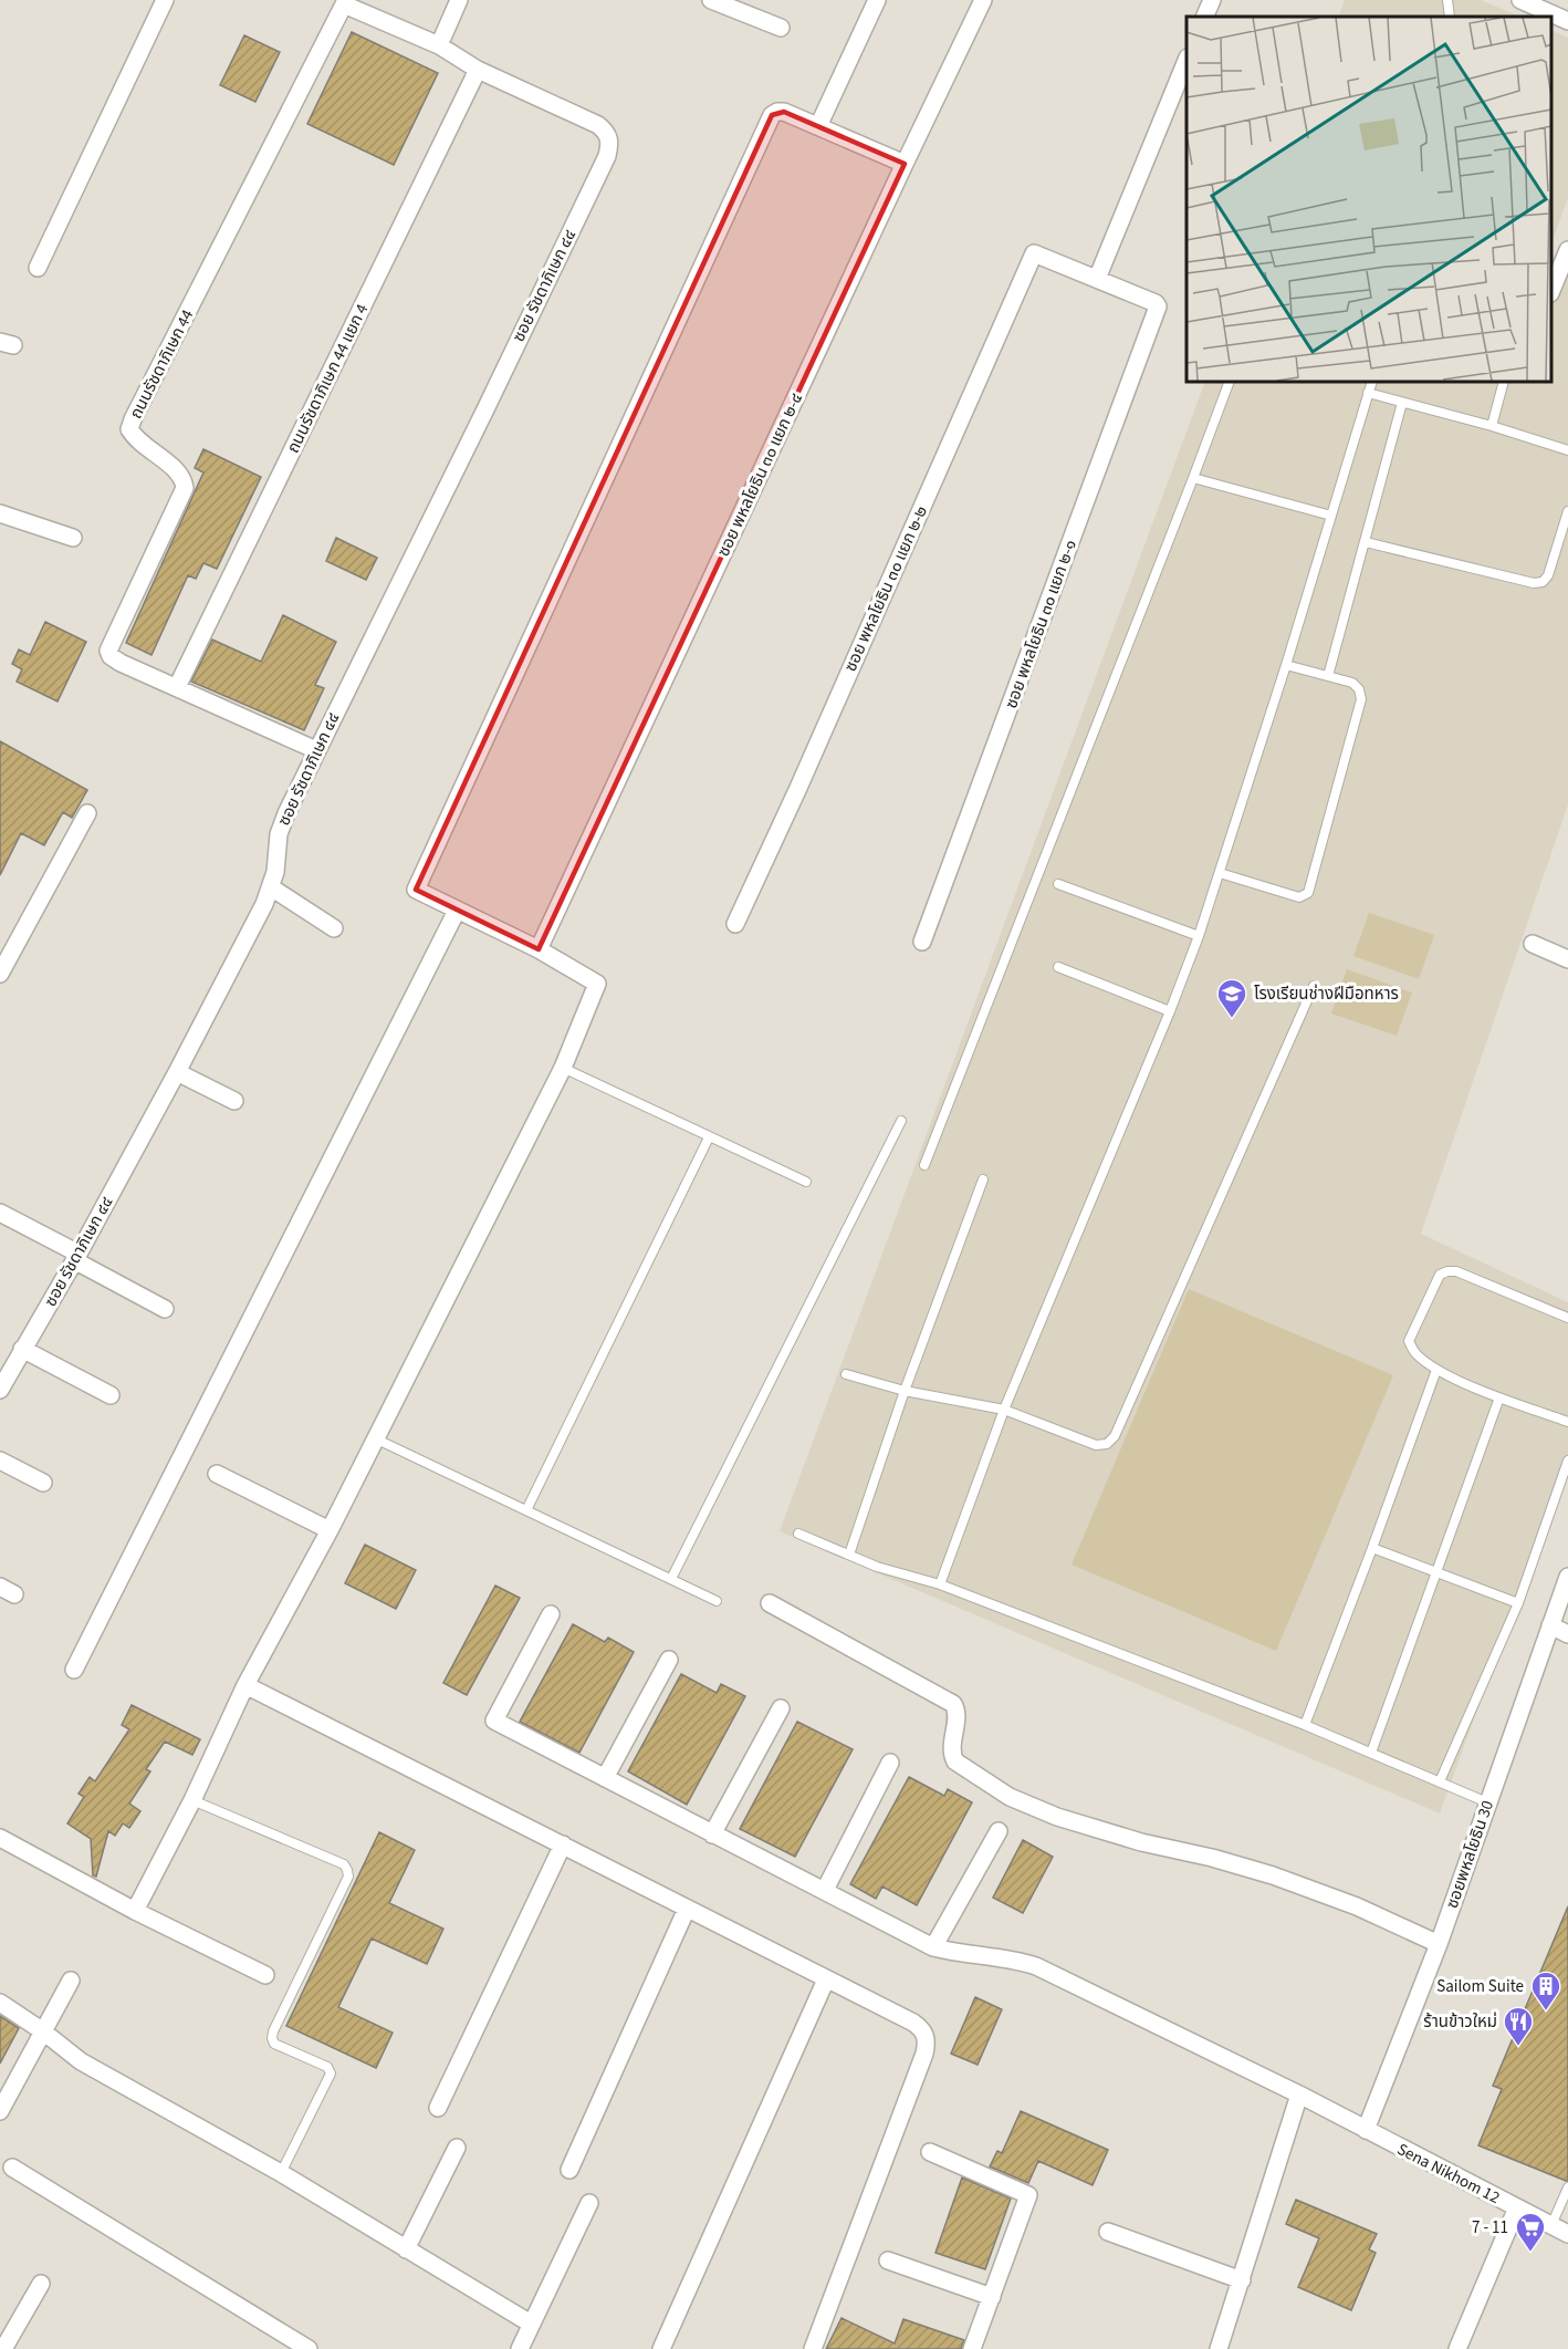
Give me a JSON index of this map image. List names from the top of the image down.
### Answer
{
  "streets": {
    "street": [
      "ซอย รัชดาภิเษก ๔๔",
      "ถนนรัชดาภิเษก 44",
      "ถนนรัชดาภิเษก 44 แยก 4",
      "ซอย พหลโยธิน ๓๐ แยก ๒-๔",
      "ซอย พหลโยธิน ๓๐ แยก ๒-๒",
      "ซอย พหลโยธิน ๓๐ แยก ๒-๑",
      "ซอยพหลโยธิน 30",
      "Sena Nikhom 12"
    ]
  },
  "crossings": [
    ["ซอย รัชดาภิเษก ๔๔", "ถนนรัชดาภิเษก 44"],
    ["ซอย รัชดาภิเษก ๔๔", "ถนนรัชดาภิเษก 44 แยก 4"],
    ["ถนนรัชดาภิเษก 44", "ถนนรัชดาภิเษก 44 แยก 4"],
    ["ซอย พหลโยธิน ๓๐ แยก ๒-๒", "ซอย พหลโยธิน ๓๐ แยก ๒-๑"],
    ["ซอยพหลโยธิน 30", "Sena Nikhom 12"]
  ],
  "places": {
    "school or university": ["โรงเรียนช่างฝีมือทหาร"],
    "building": ["Sailom Suite"],
    "restaurant": ["ร้านข้าวใหม่"],
    "supermarket": ["7 - 11"]
  }
}
